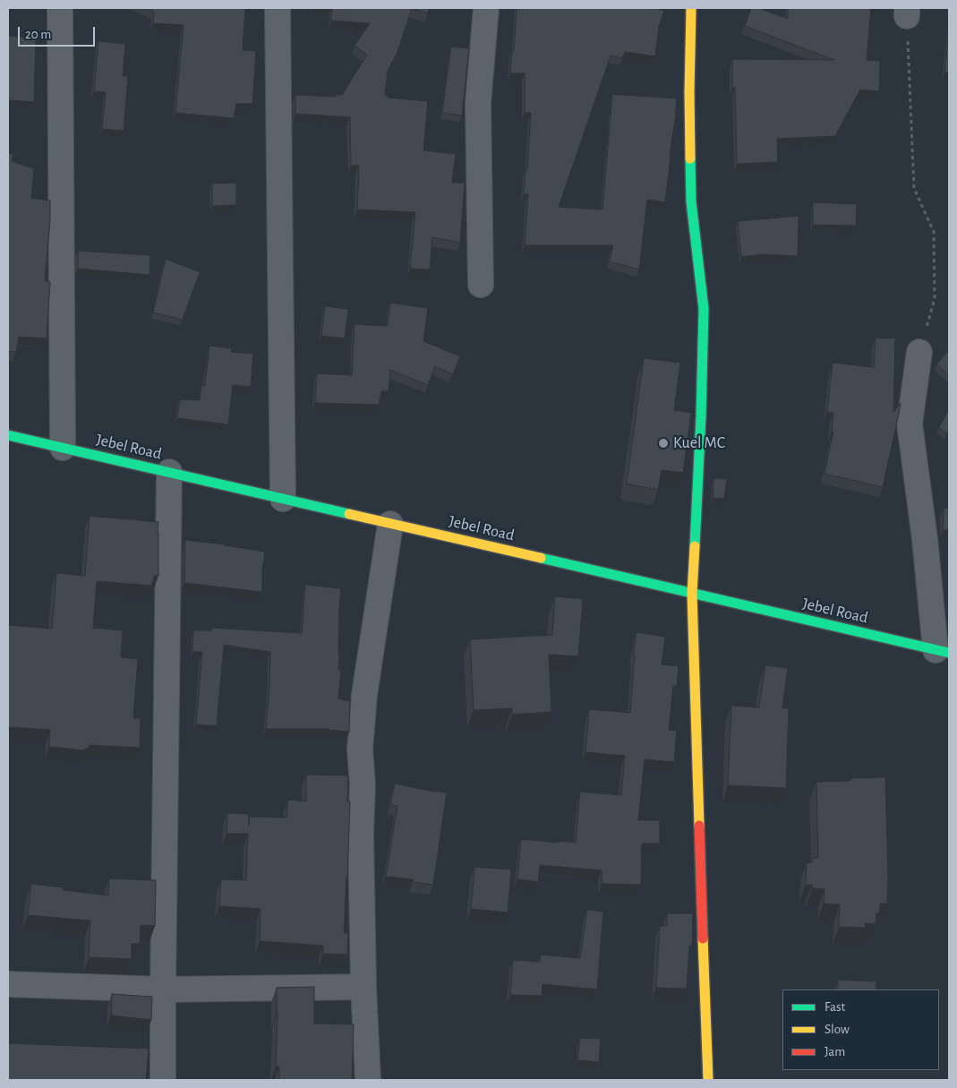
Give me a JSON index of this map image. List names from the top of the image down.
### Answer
{
  "streets": {
    "street": ["Jebel Road"]
  },
  "places": ["Kuel MC"],
  "legend": ["Fast", "Slow", "Jam"],
  "scale_bar": "20 m"
}
